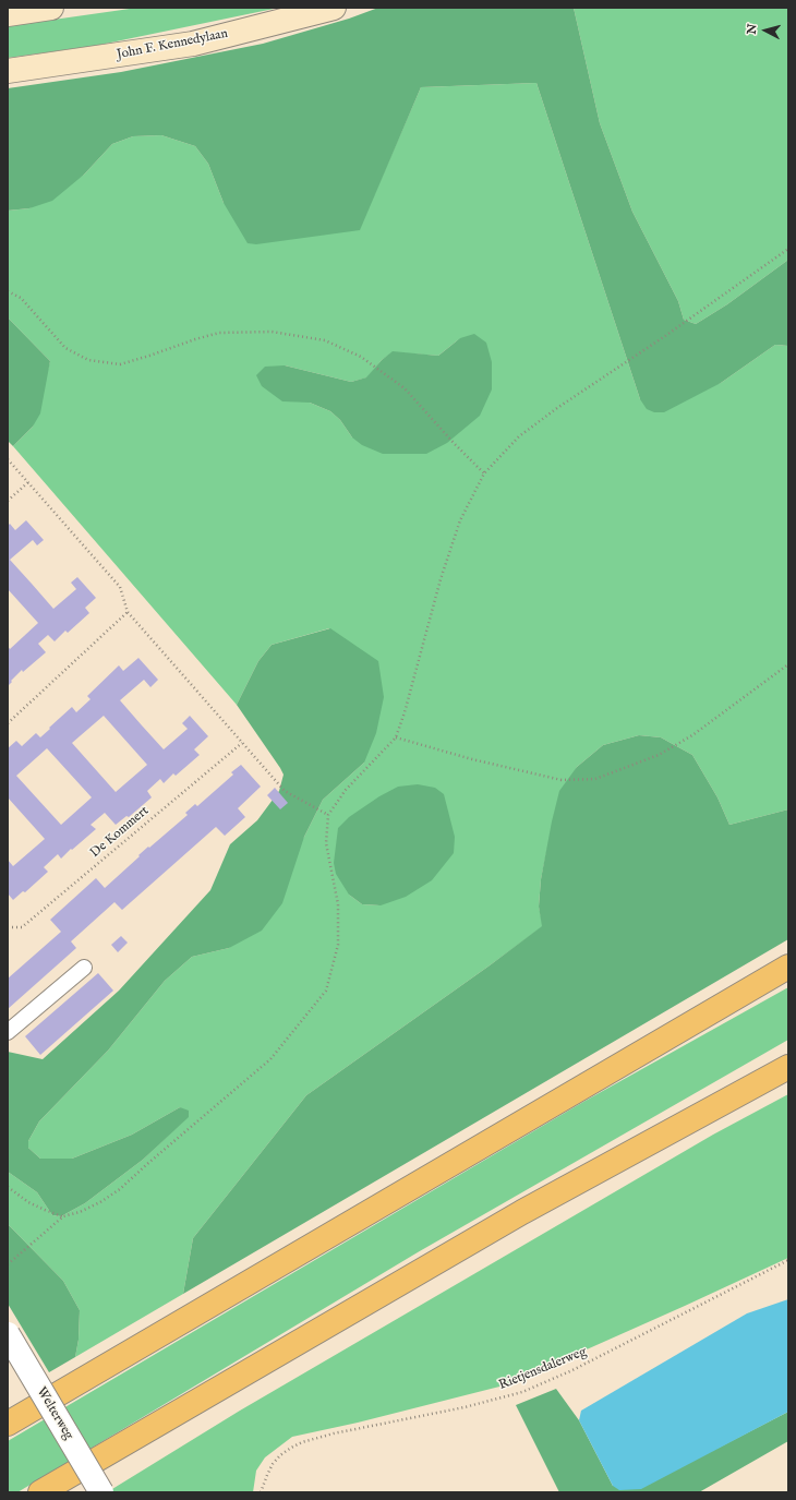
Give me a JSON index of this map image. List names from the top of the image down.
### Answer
{
  "streets": {
    "street": ["John F. Kennedylaan", "Welterweg"],
    "path": ["De Kommert", "Rietjensdalerweg"]
  },
  "north": "left"
}
